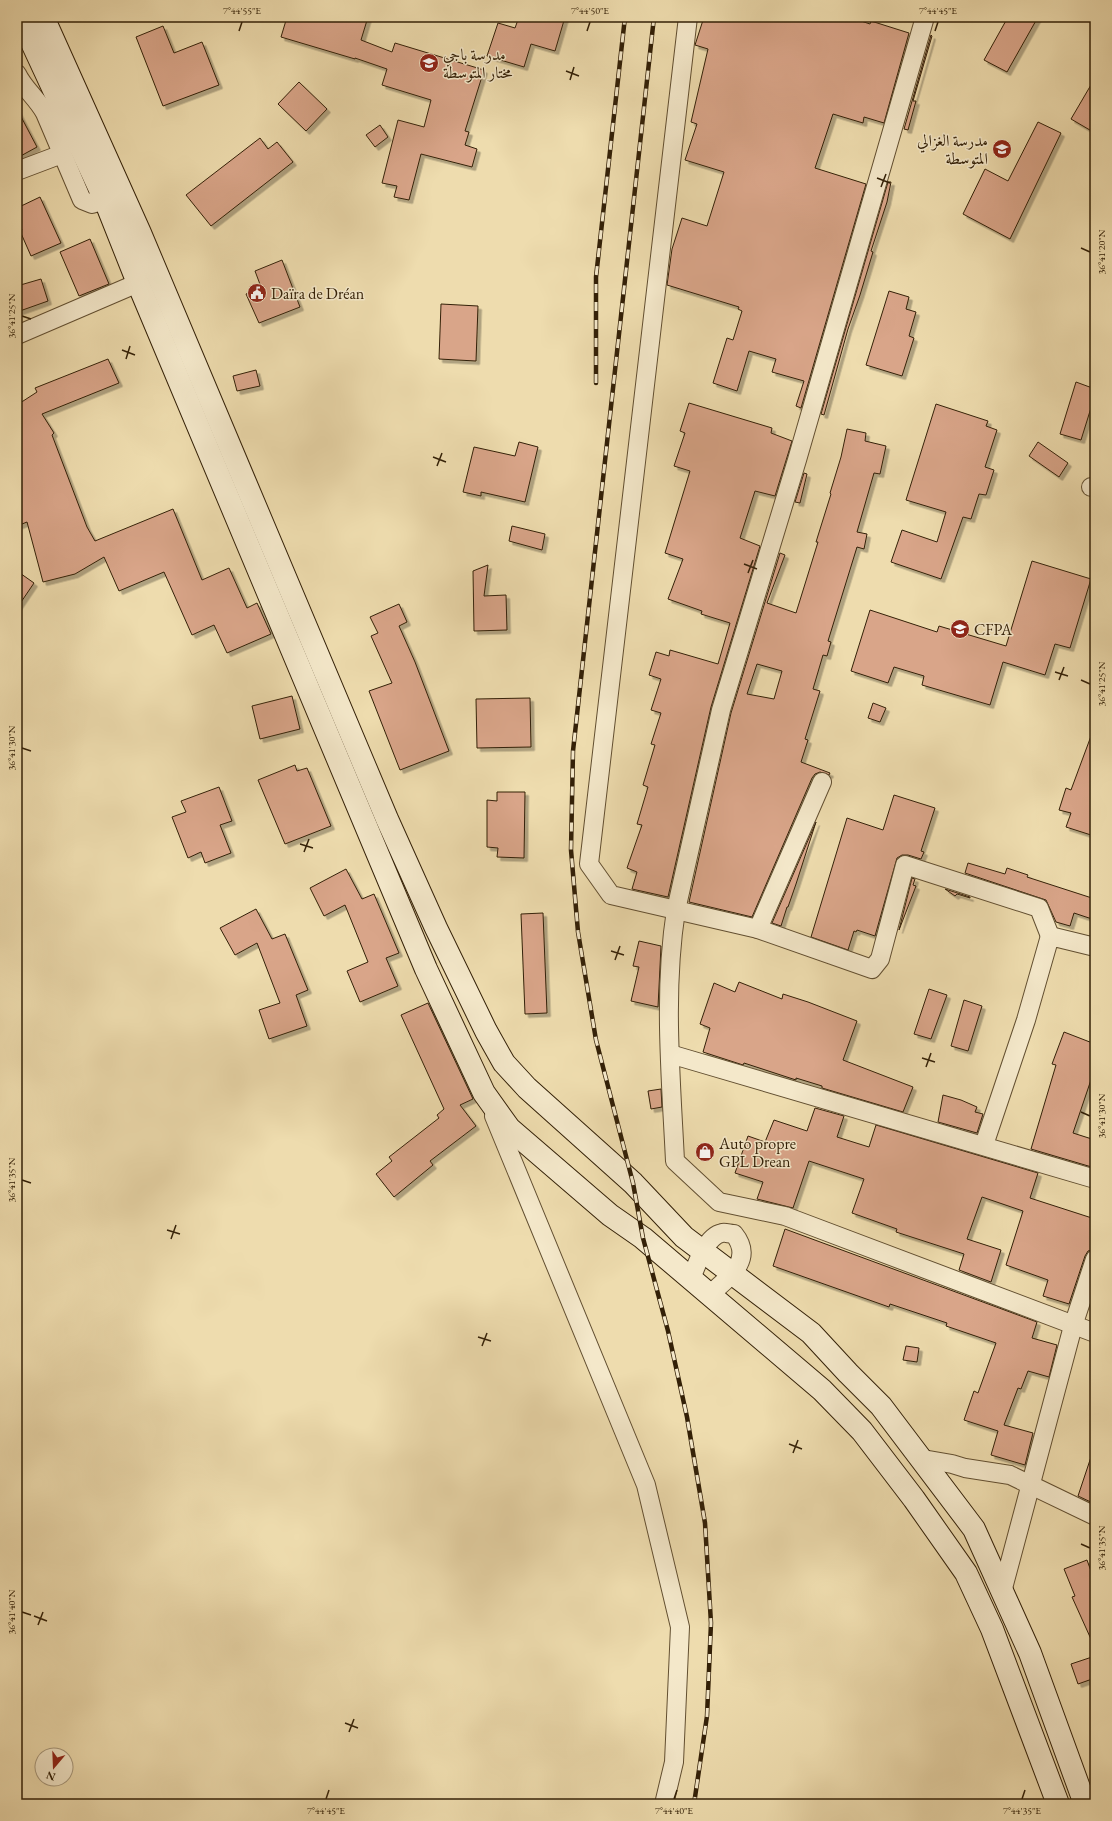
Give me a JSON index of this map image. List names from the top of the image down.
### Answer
{
  "places": {
    "school or university": ["مدرسة باجي مختار المتوسطة", "مدرسة الغزالي المتوسطة", "CFPA"],
    "public building": ["Daïra de Dréan"],
    "shop": ["Auto propre GPL Drean"]
  },
  "north": "bottom",
  "coordinates": [
    "7°44'55\"E",
    "7°44'50\"E",
    "7°44'45\"E",
    "36°41'20\"N",
    "36°41'25\"N",
    "36°41'30\"N",
    "36°41'35\"N",
    "36°41'40\"N",
    "7°44'40\"E",
    "7°44'35\"E"
  ]
}
